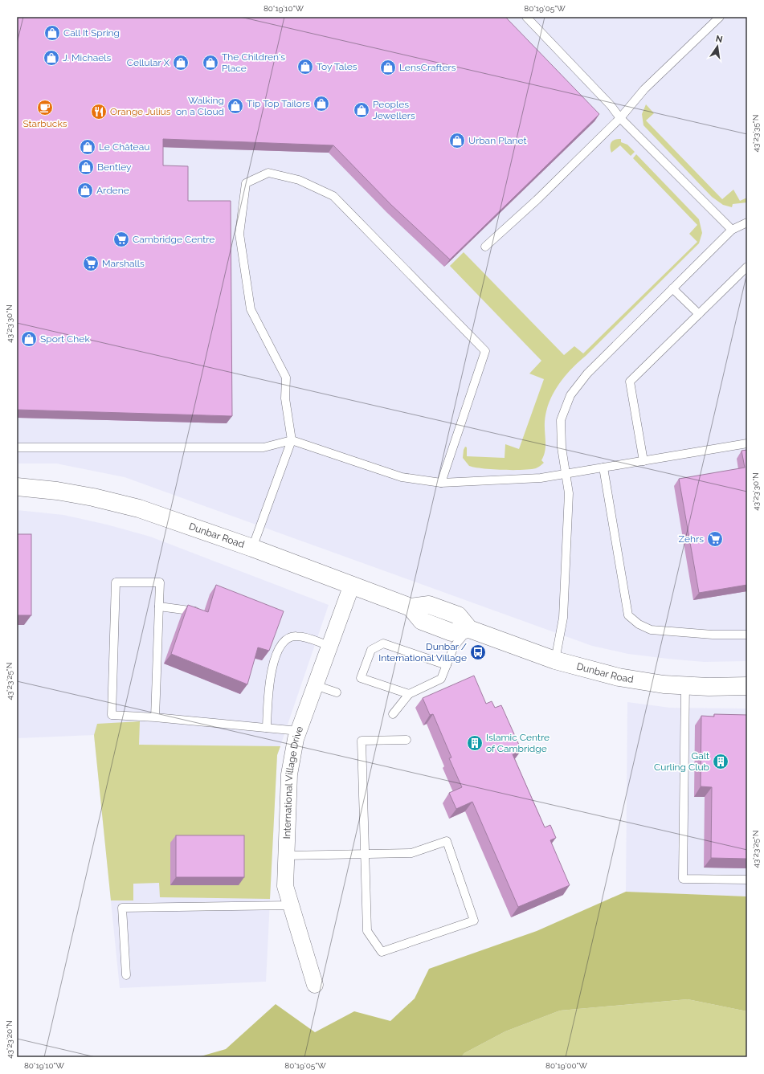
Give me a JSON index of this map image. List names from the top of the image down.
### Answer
{
  "streets": {
    "street": ["Dunbar Road", "International Village Drive"]
  },
  "crossings": [
    ["Dunbar Road", "International Village Drive"]
  ],
  "places": {
    "shop": [
      "Call It Spring",
      "J. Michaels",
      "Cellular X",
      "The Children's Place",
      "Toy Tales",
      "LensCrafters",
      "Tip Top Tailors",
      "Walking on a Cloud",
      "Peoples Jewellers",
      "Urban Planet",
      "Le Château",
      "Bentley",
      "Ardene",
      "Sport Chek"
    ],
    "cafe": ["Starbucks"],
    "restaurant": ["Orange Julius"],
    "supermarket": ["Cambridge Centre", "Marshalls", "Zehrs"],
    "bus stop": ["Dunbar / International Village"],
    "building": ["Islamic Centre of Cambridge", "Galt Curling Club"]
  },
  "north": "top",
  "coordinates": [
    "80°19'10\"W",
    "80°19'05\"W",
    "43°23'35\"N",
    "43°23'30\"N",
    "43°23'25\"N",
    "43°23'20\"N",
    "80°19'00\"W"
  ]
}
